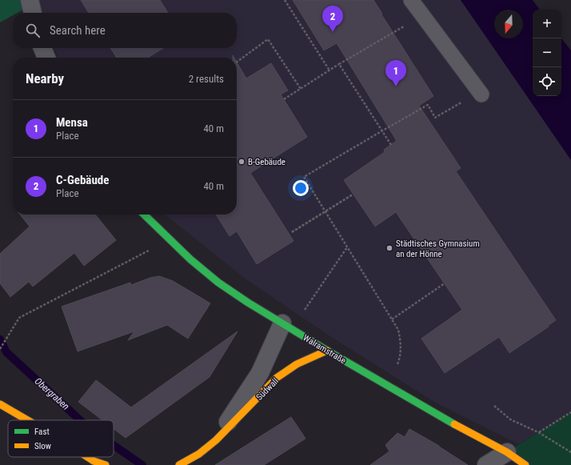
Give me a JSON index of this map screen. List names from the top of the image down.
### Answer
{
  "streets": {
    "street": ["Walramstraße", "Südwall"]
  },
  "crossings": [
    ["Walramstraße", "Südwall"]
  ],
  "water": ["Obergraben"],
  "places": ["B-Gebäude", "Städtisches Gymnasium an der Hönne"],
  "legend": ["Fast", "Slow"],
  "north": "bottom",
  "page": {
    "pins": ["2", "1"],
    "map_buttons": ["+", "−"],
    "search": "Search here",
    "heading": ["Nearby", "2 results"],
    "list": [
      {
        "mark": "1",
        "name": "Mensa",
        "note": "Place",
        "value": "40 m"
      },
      {
        "mark": "2",
        "name": "C-Gebäude",
        "note": "Place",
        "value": "40 m"
      }
    ]
  }
}
